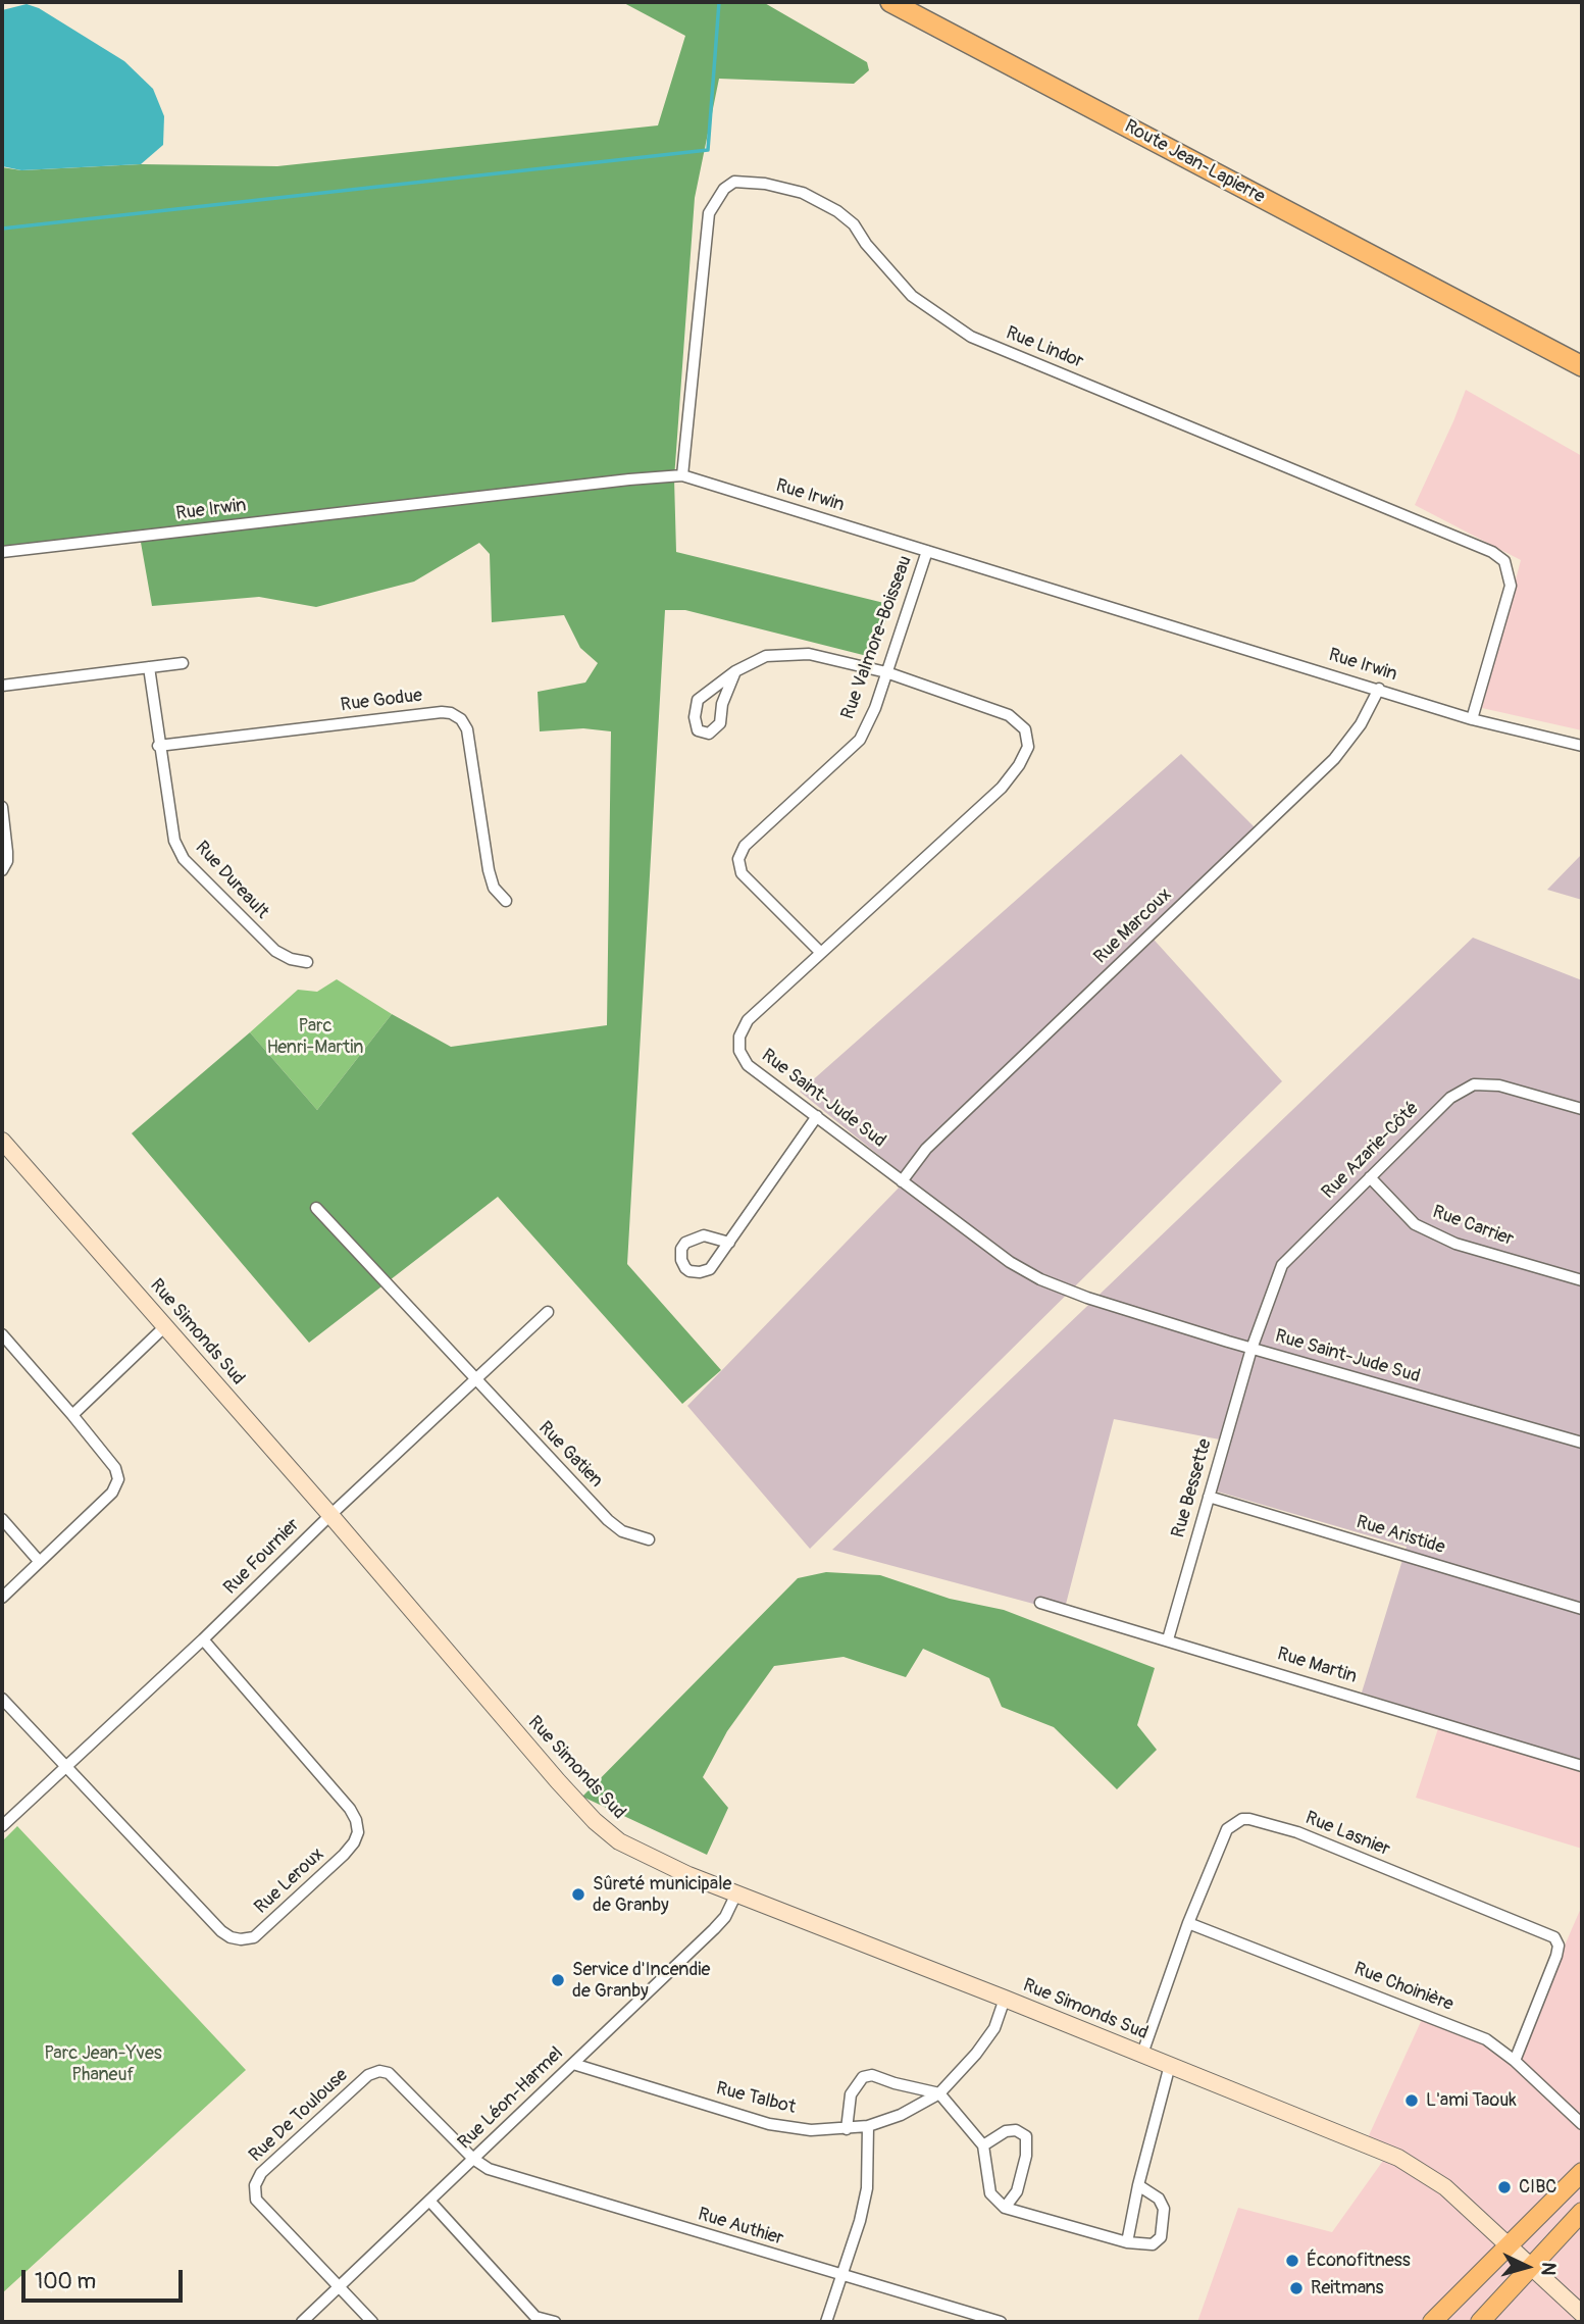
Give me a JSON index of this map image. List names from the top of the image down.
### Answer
{
  "streets": {
    "highway": ["Route Jean-Lapierre"],
    "street": [
      "Rue Lindor",
      "Rue Irwin",
      "Rue Valmore-Boisseau",
      "Rue Godue",
      "Rue Dureault",
      "Rue Marcoux",
      "Rue Saint-Jude Sud",
      "Rue Azarie-Côté",
      "Rue Carrier",
      "Rue Simonds Sud",
      "Rue Gatien",
      "Rue Bessette",
      "Rue Aristide",
      "Rue Fournier",
      "Rue Martin",
      "Rue Lasnier",
      "Rue Leroux",
      "Rue Choinière",
      "Rue Léon-Harmel",
      "Rue Talbot",
      "Rue De Toulouse",
      "Rue Authier"
    ]
  },
  "crossings": [
    ["Rue Lindor", "Rue Irwin"],
    ["Rue Irwin", "Rue Valmore-Boisseau"],
    ["Rue Irwin", "Rue Marcoux"],
    ["Rue Valmore-Boisseau", "Rue Saint-Jude Sud"],
    ["Rue Godue", "Rue Dureault"],
    ["Rue Marcoux", "Rue Saint-Jude Sud"],
    ["Rue Saint-Jude Sud", "Rue Azarie-Côté"],
    ["Rue Saint-Jude Sud", "Rue Bessette"],
    ["Rue Azarie-Côté", "Rue Carrier"],
    ["Rue Azarie-Côté", "Rue Bessette"],
    ["Rue Simonds Sud", "Rue Fournier"],
    ["Rue Simonds Sud", "Rue Lasnier"],
    ["Rue Simonds Sud", "Rue Léon-Harmel"],
    ["Rue Simonds Sud", "Rue Talbot"],
    ["Rue Gatien", "Rue Fournier"],
    ["Rue Bessette", "Rue Aristide"],
    ["Rue Bessette", "Rue Martin"],
    ["Rue Fournier", "Rue Leroux"],
    ["Rue Lasnier", "Rue Choinière"],
    ["Rue Léon-Harmel", "Rue Talbot"],
    ["Rue Léon-Harmel", "Rue De Toulouse"],
    ["Rue Léon-Harmel", "Rue Authier"],
    ["Rue De Toulouse", "Rue Authier"]
  ],
  "parks": ["Parc Henri-Martin", "Parc Jean-Yves Phaneuf"],
  "places": [
    "Sûreté municipale de Granby",
    "Service d'Incendie de Granby",
    "L'ami Taouk",
    "CIBC",
    "Éconofitness",
    "Reitmans"
  ],
  "scale_bar": "100 m",
  "north": "right"
}
